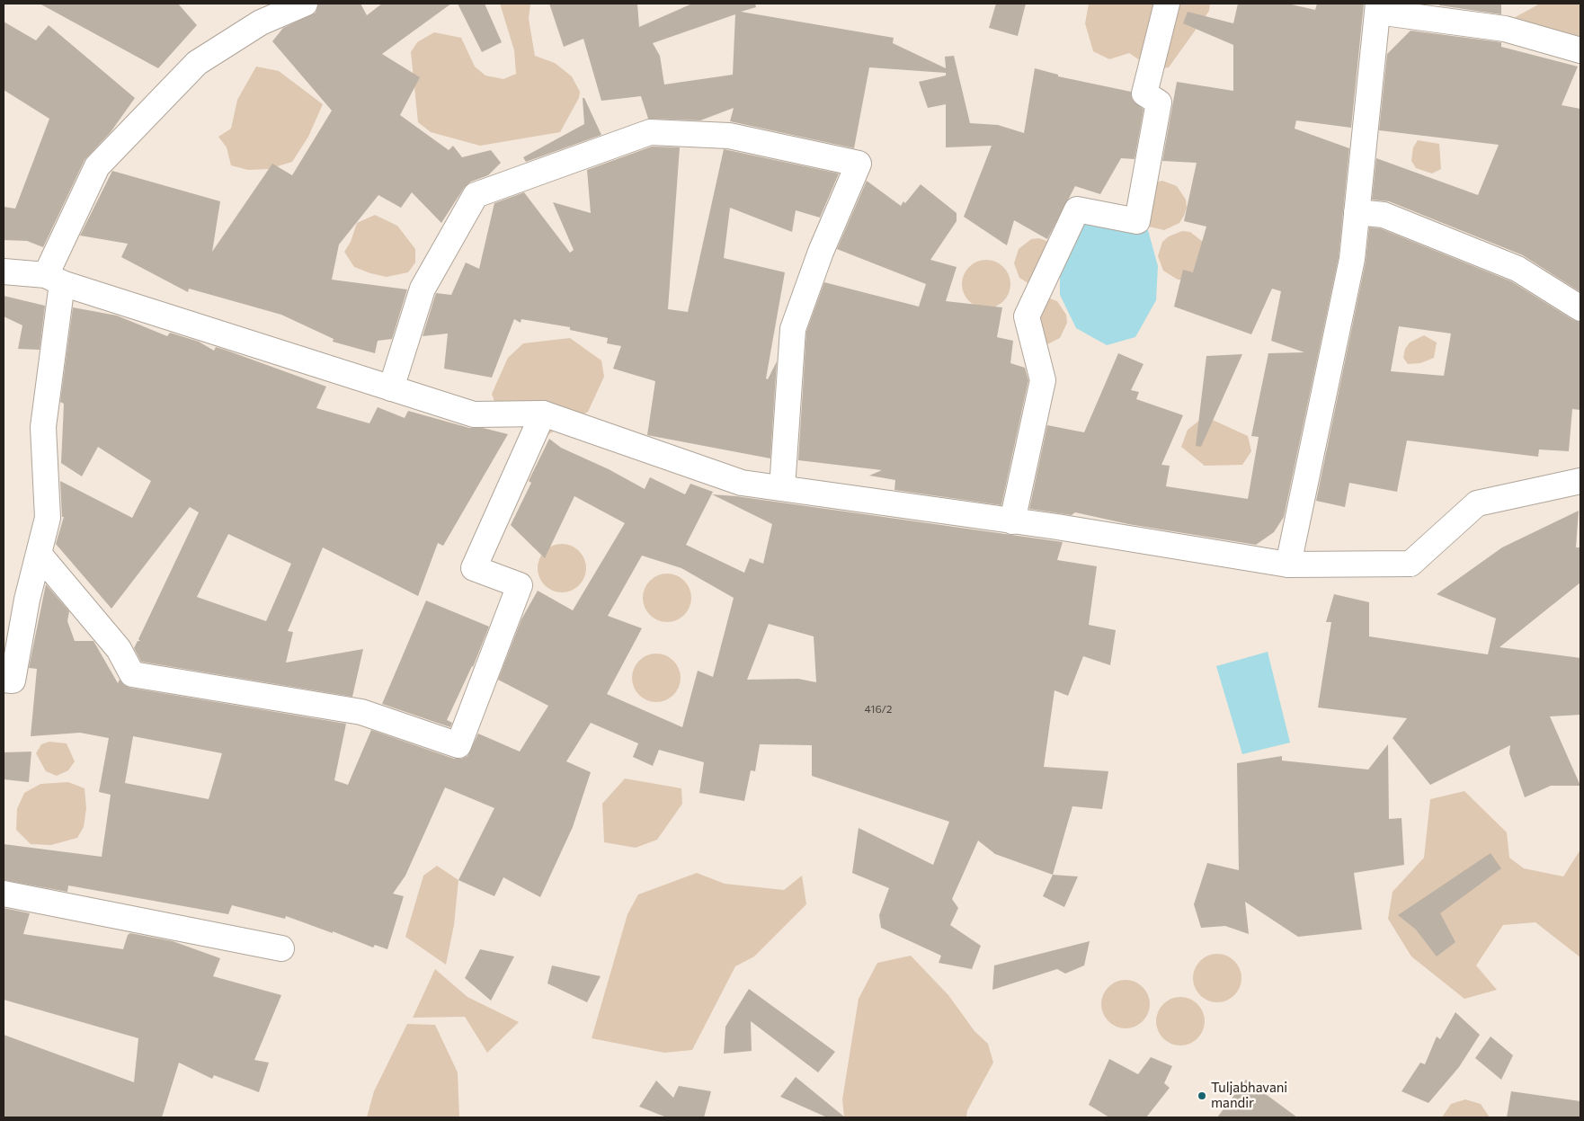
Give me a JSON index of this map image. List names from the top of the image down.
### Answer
{
  "places": ["Tuljabhavani mandir"],
  "house_numbers": ["416/2"]
}
